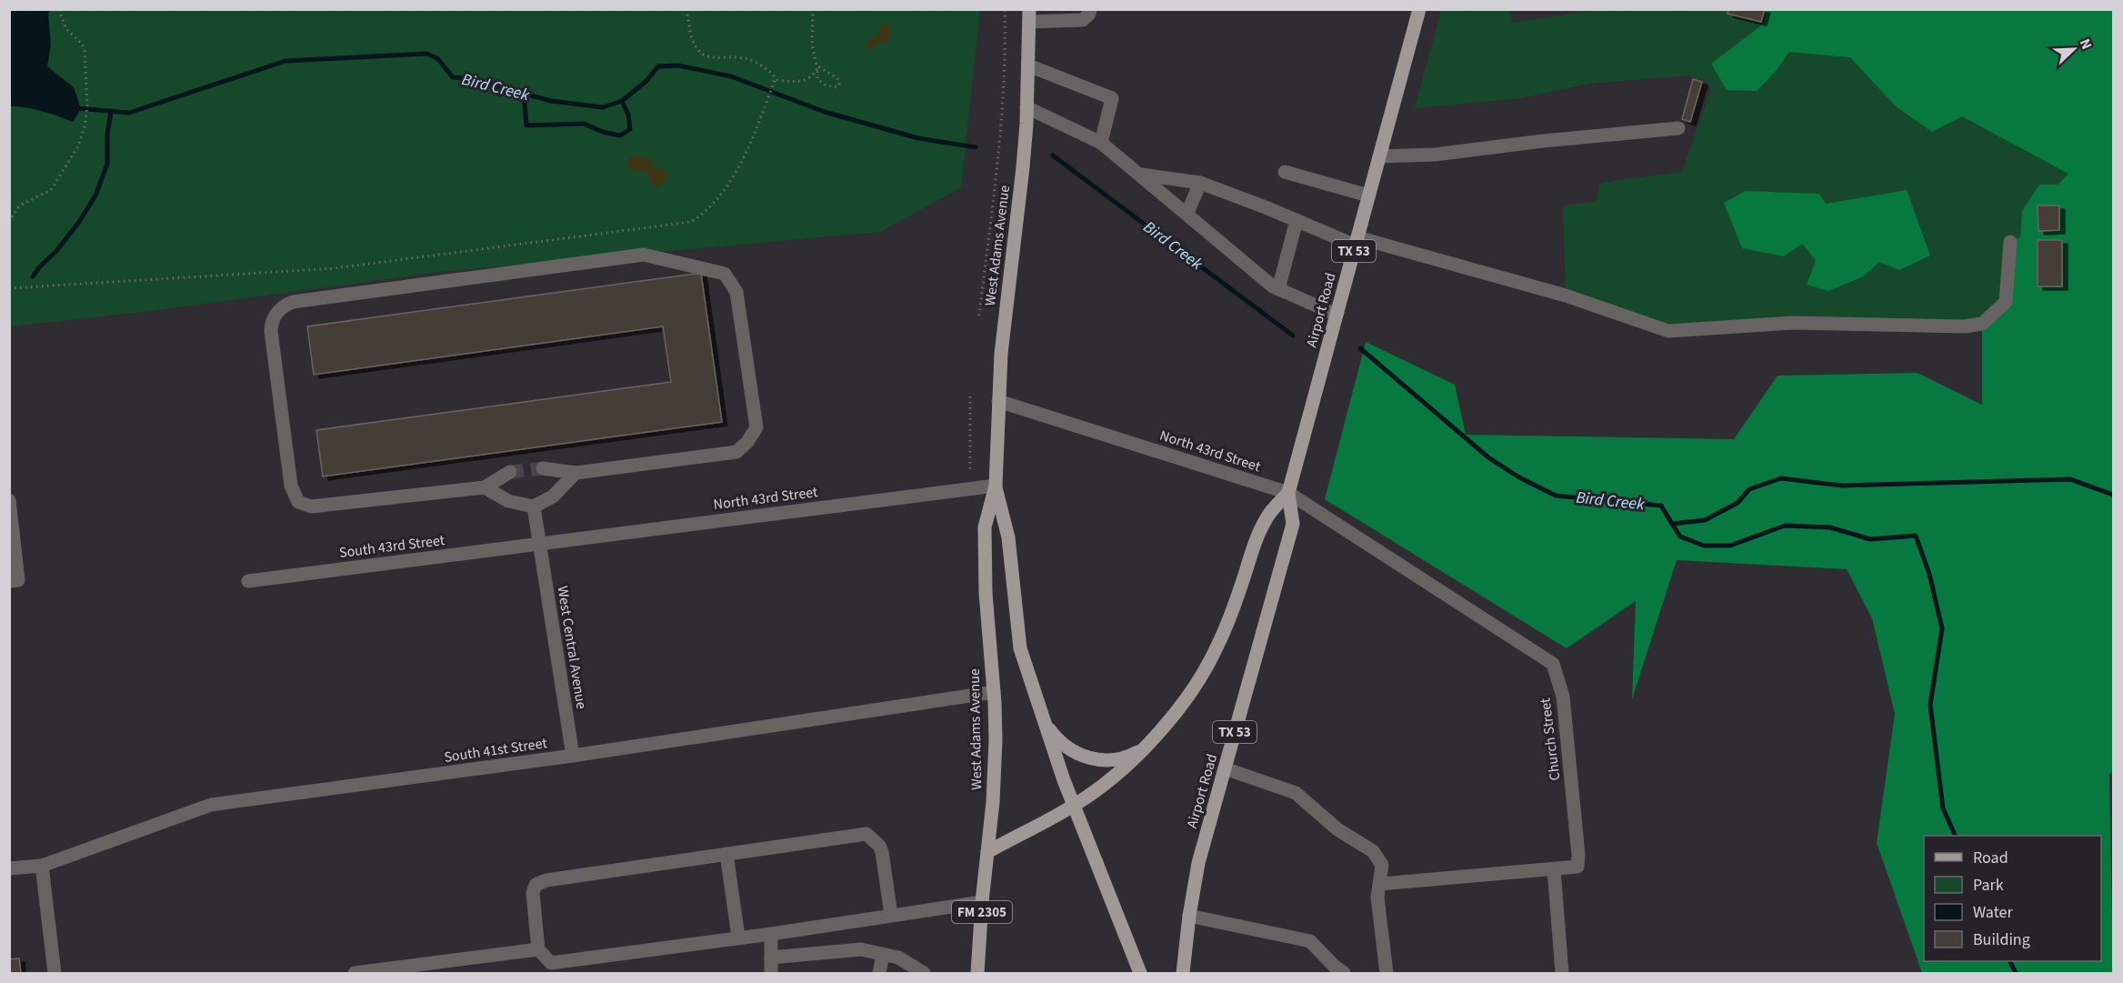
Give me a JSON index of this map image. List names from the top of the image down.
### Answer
{
  "streets": {
    "main road": [
      "West Adams Avenue",
      "TX 53",
      "Airport Road",
      "FM 2305"
    ],
    "street": [
      "North 43rd Street",
      "South 43rd Street",
      "West Central Avenue",
      "Church Street",
      "South 41st Street"
    ]
  },
  "crossings": [
    ["West Adams Avenue", "Airport Road"],
    ["West Adams Avenue", "North 43rd Street"],
    ["West Adams Avenue", "South 41st Street"],
    ["Airport Road", "North 43rd Street"],
    ["Airport Road", "Church Street"],
    ["North 43rd Street", "South 43rd Street"],
    ["North 43rd Street", "West Central Avenue"],
    ["North 43rd Street", "Church Street"],
    ["South 43rd Street", "West Central Avenue"],
    ["West Central Avenue", "South 41st Street"]
  ],
  "water": ["Bird Creek"],
  "legend": [
    "Road",
    "Park",
    "Water",
    "Building"
  ],
  "north": "top right"
}
